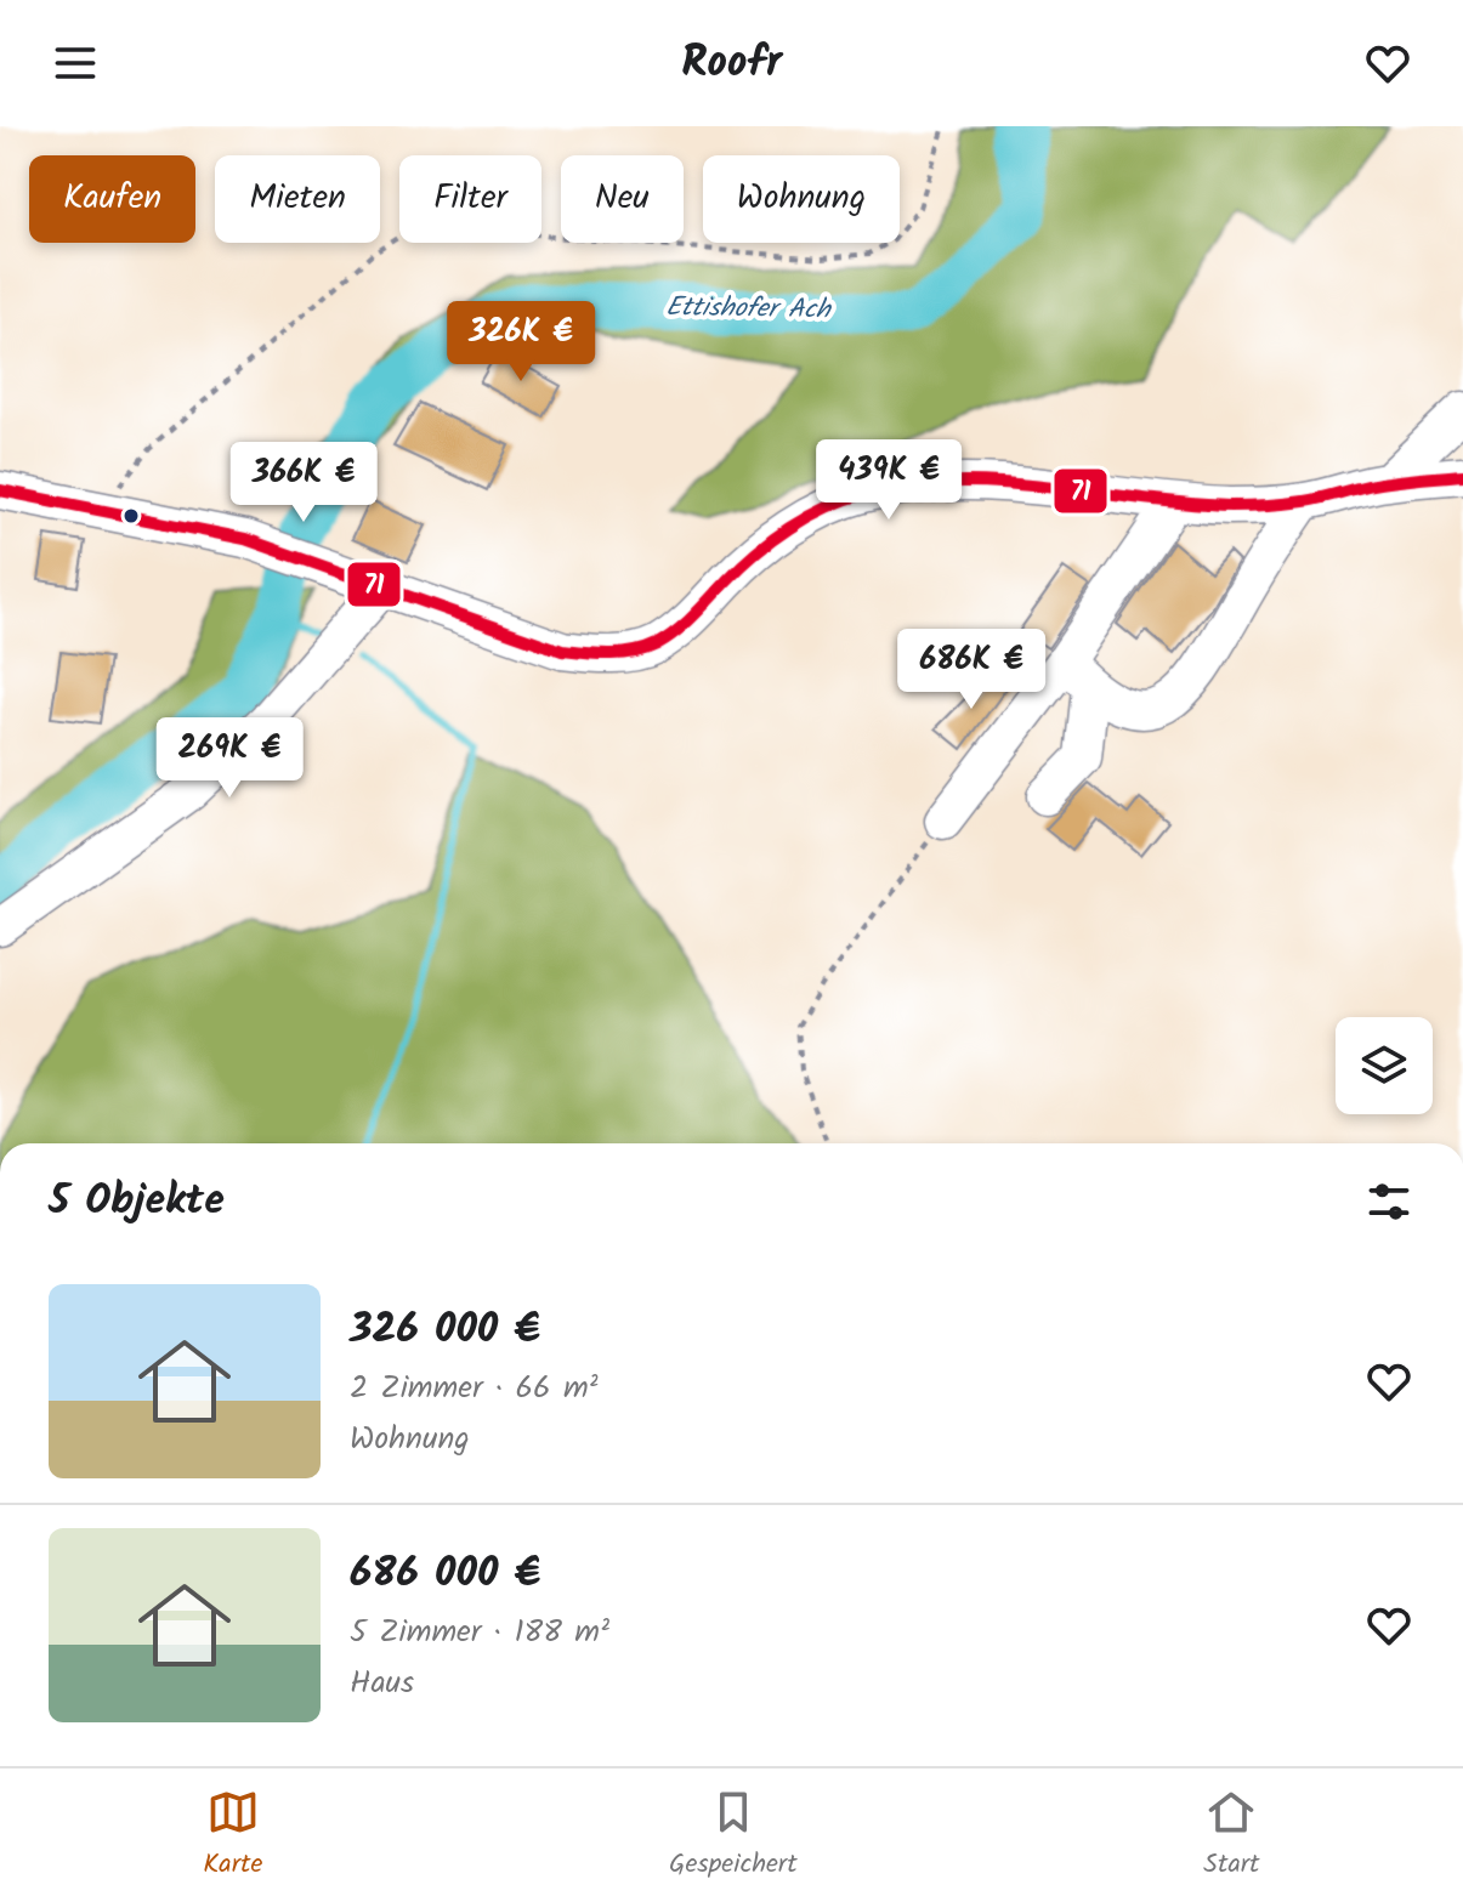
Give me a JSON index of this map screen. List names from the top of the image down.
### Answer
{
  "water": ["Ettishofer Ach"],
  "lines": ["transit line 71"],
  "page": {
    "header": "Roofr",
    "chip": [
      "Kaufen",
      "Mieten",
      "Filter",
      "Neu",
      "Wohnung"
    ],
    "price": [
      "326K €",
      "439K €",
      "366K €",
      "686K €",
      "269K €"
    ],
    "heading": "5 Objekte",
    "list": [
      {
        "name": "326 000 €",
        "note": "2 Zimmer · 66 m² · Wohnung"
      },
      {
        "name": "686 000 €",
        "note": "5 Zimmer · 188 m² · Haus"
      }
    ],
    "tabs": ["Karte", "Gespeichert", "Start"]
  }
}
